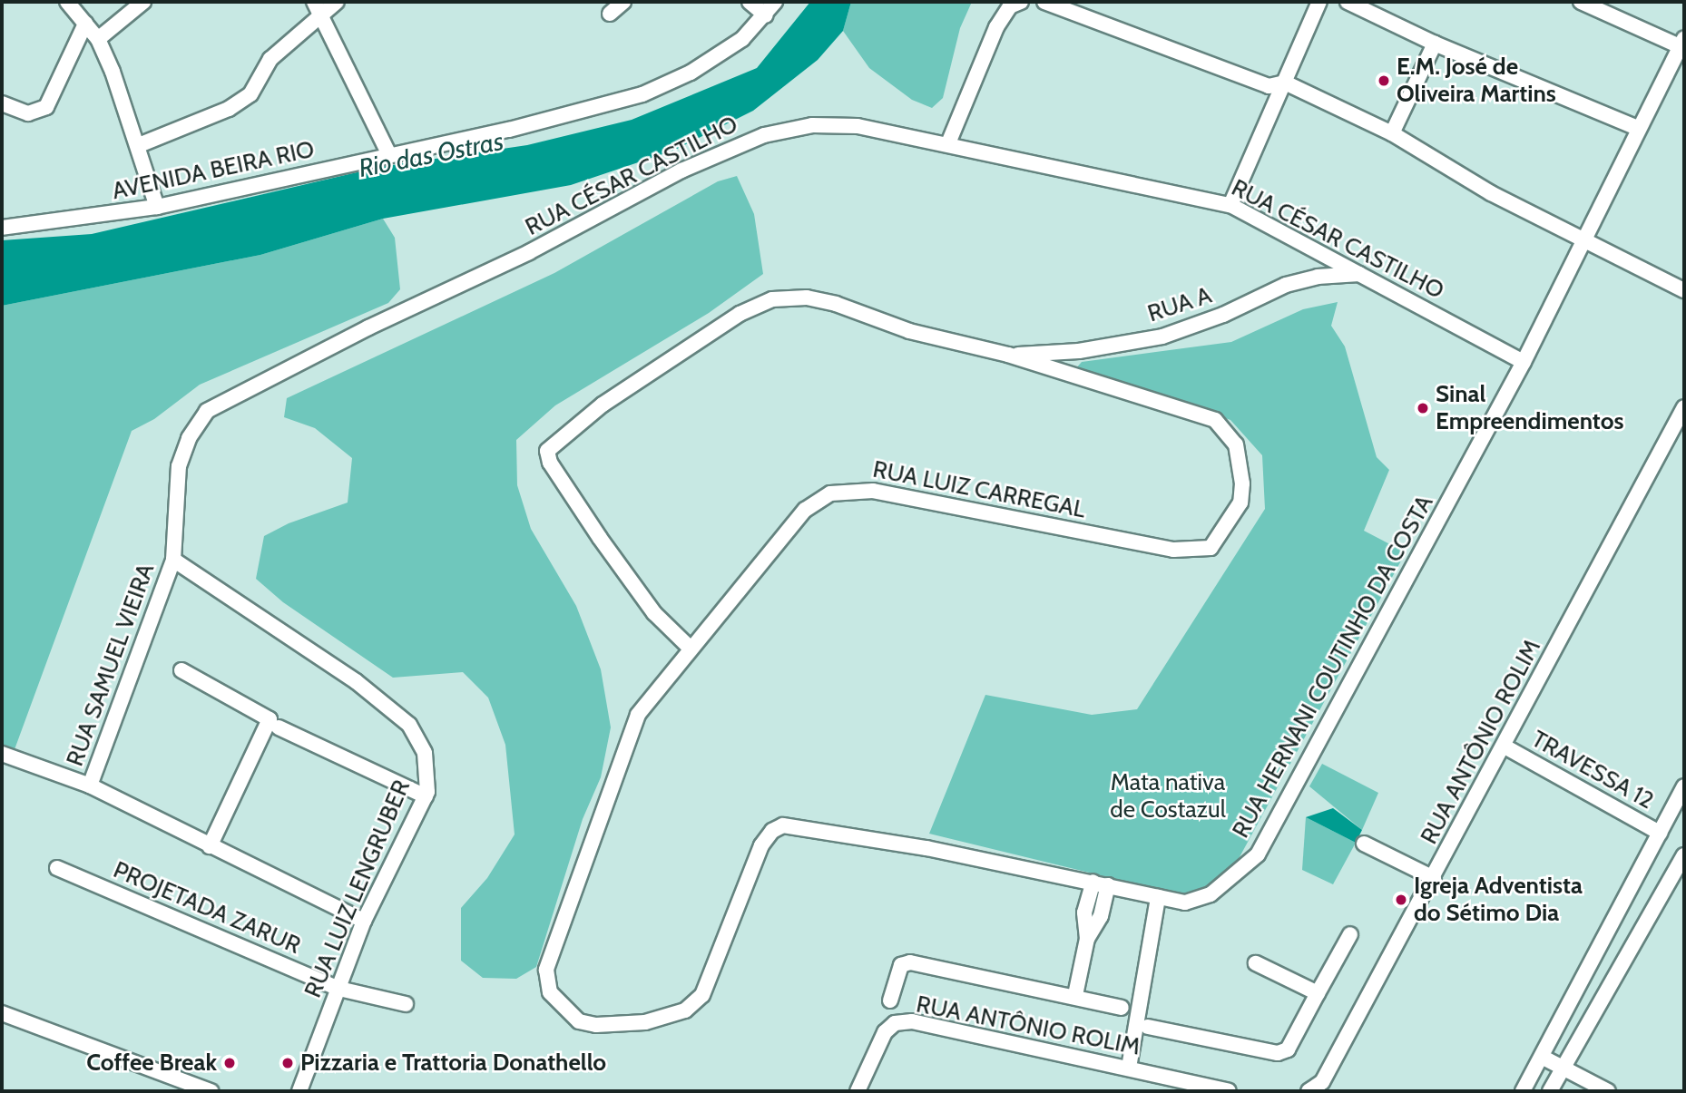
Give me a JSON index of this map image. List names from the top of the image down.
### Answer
{
  "streets": {
    "street": [
      "AVENIDA BEIRA RIO",
      "RUA CÉSAR CASTILHO",
      "RUA A",
      "RUA LUIZ CARREGAL",
      "RUA SAMUEL VIEIRA",
      "RUA HERNANI COUTINHO DA COSTA",
      "RUA ANTÔNIO ROLIM",
      "TRAVESSA 12",
      "RUA LUIZ LENGRUBER",
      "PROJETADA ZARUR"
    ]
  },
  "crossings": [
    ["RUA CÉSAR CASTILHO", "RUA A"],
    ["RUA CÉSAR CASTILHO", "RUA SAMUEL VIEIRA"],
    ["RUA CÉSAR CASTILHO", "RUA HERNANI COUTINHO DA COSTA"],
    ["RUA CÉSAR CASTILHO", "RUA LUIZ LENGRUBER"],
    ["RUA A", "RUA LUIZ CARREGAL"],
    ["RUA LUIZ CARREGAL", "RUA HERNANI COUTINHO DA COSTA"],
    ["RUA SAMUEL VIEIRA", "RUA LUIZ LENGRUBER"],
    ["RUA ANTÔNIO ROLIM", "TRAVESSA 12"],
    ["RUA LUIZ LENGRUBER", "PROJETADA ZARUR"]
  ],
  "water": ["Rio das Ostras"],
  "parks": ["Mata nativa de Costazul"],
  "places": [
    "E.M. José de Oliveira Martins",
    "Sinal Empreendimentos",
    "Igreja Adventista do Sétimo Dia",
    "Coffee Break",
    "Pizzaria e Trattoria Donathello"
  ]
}
